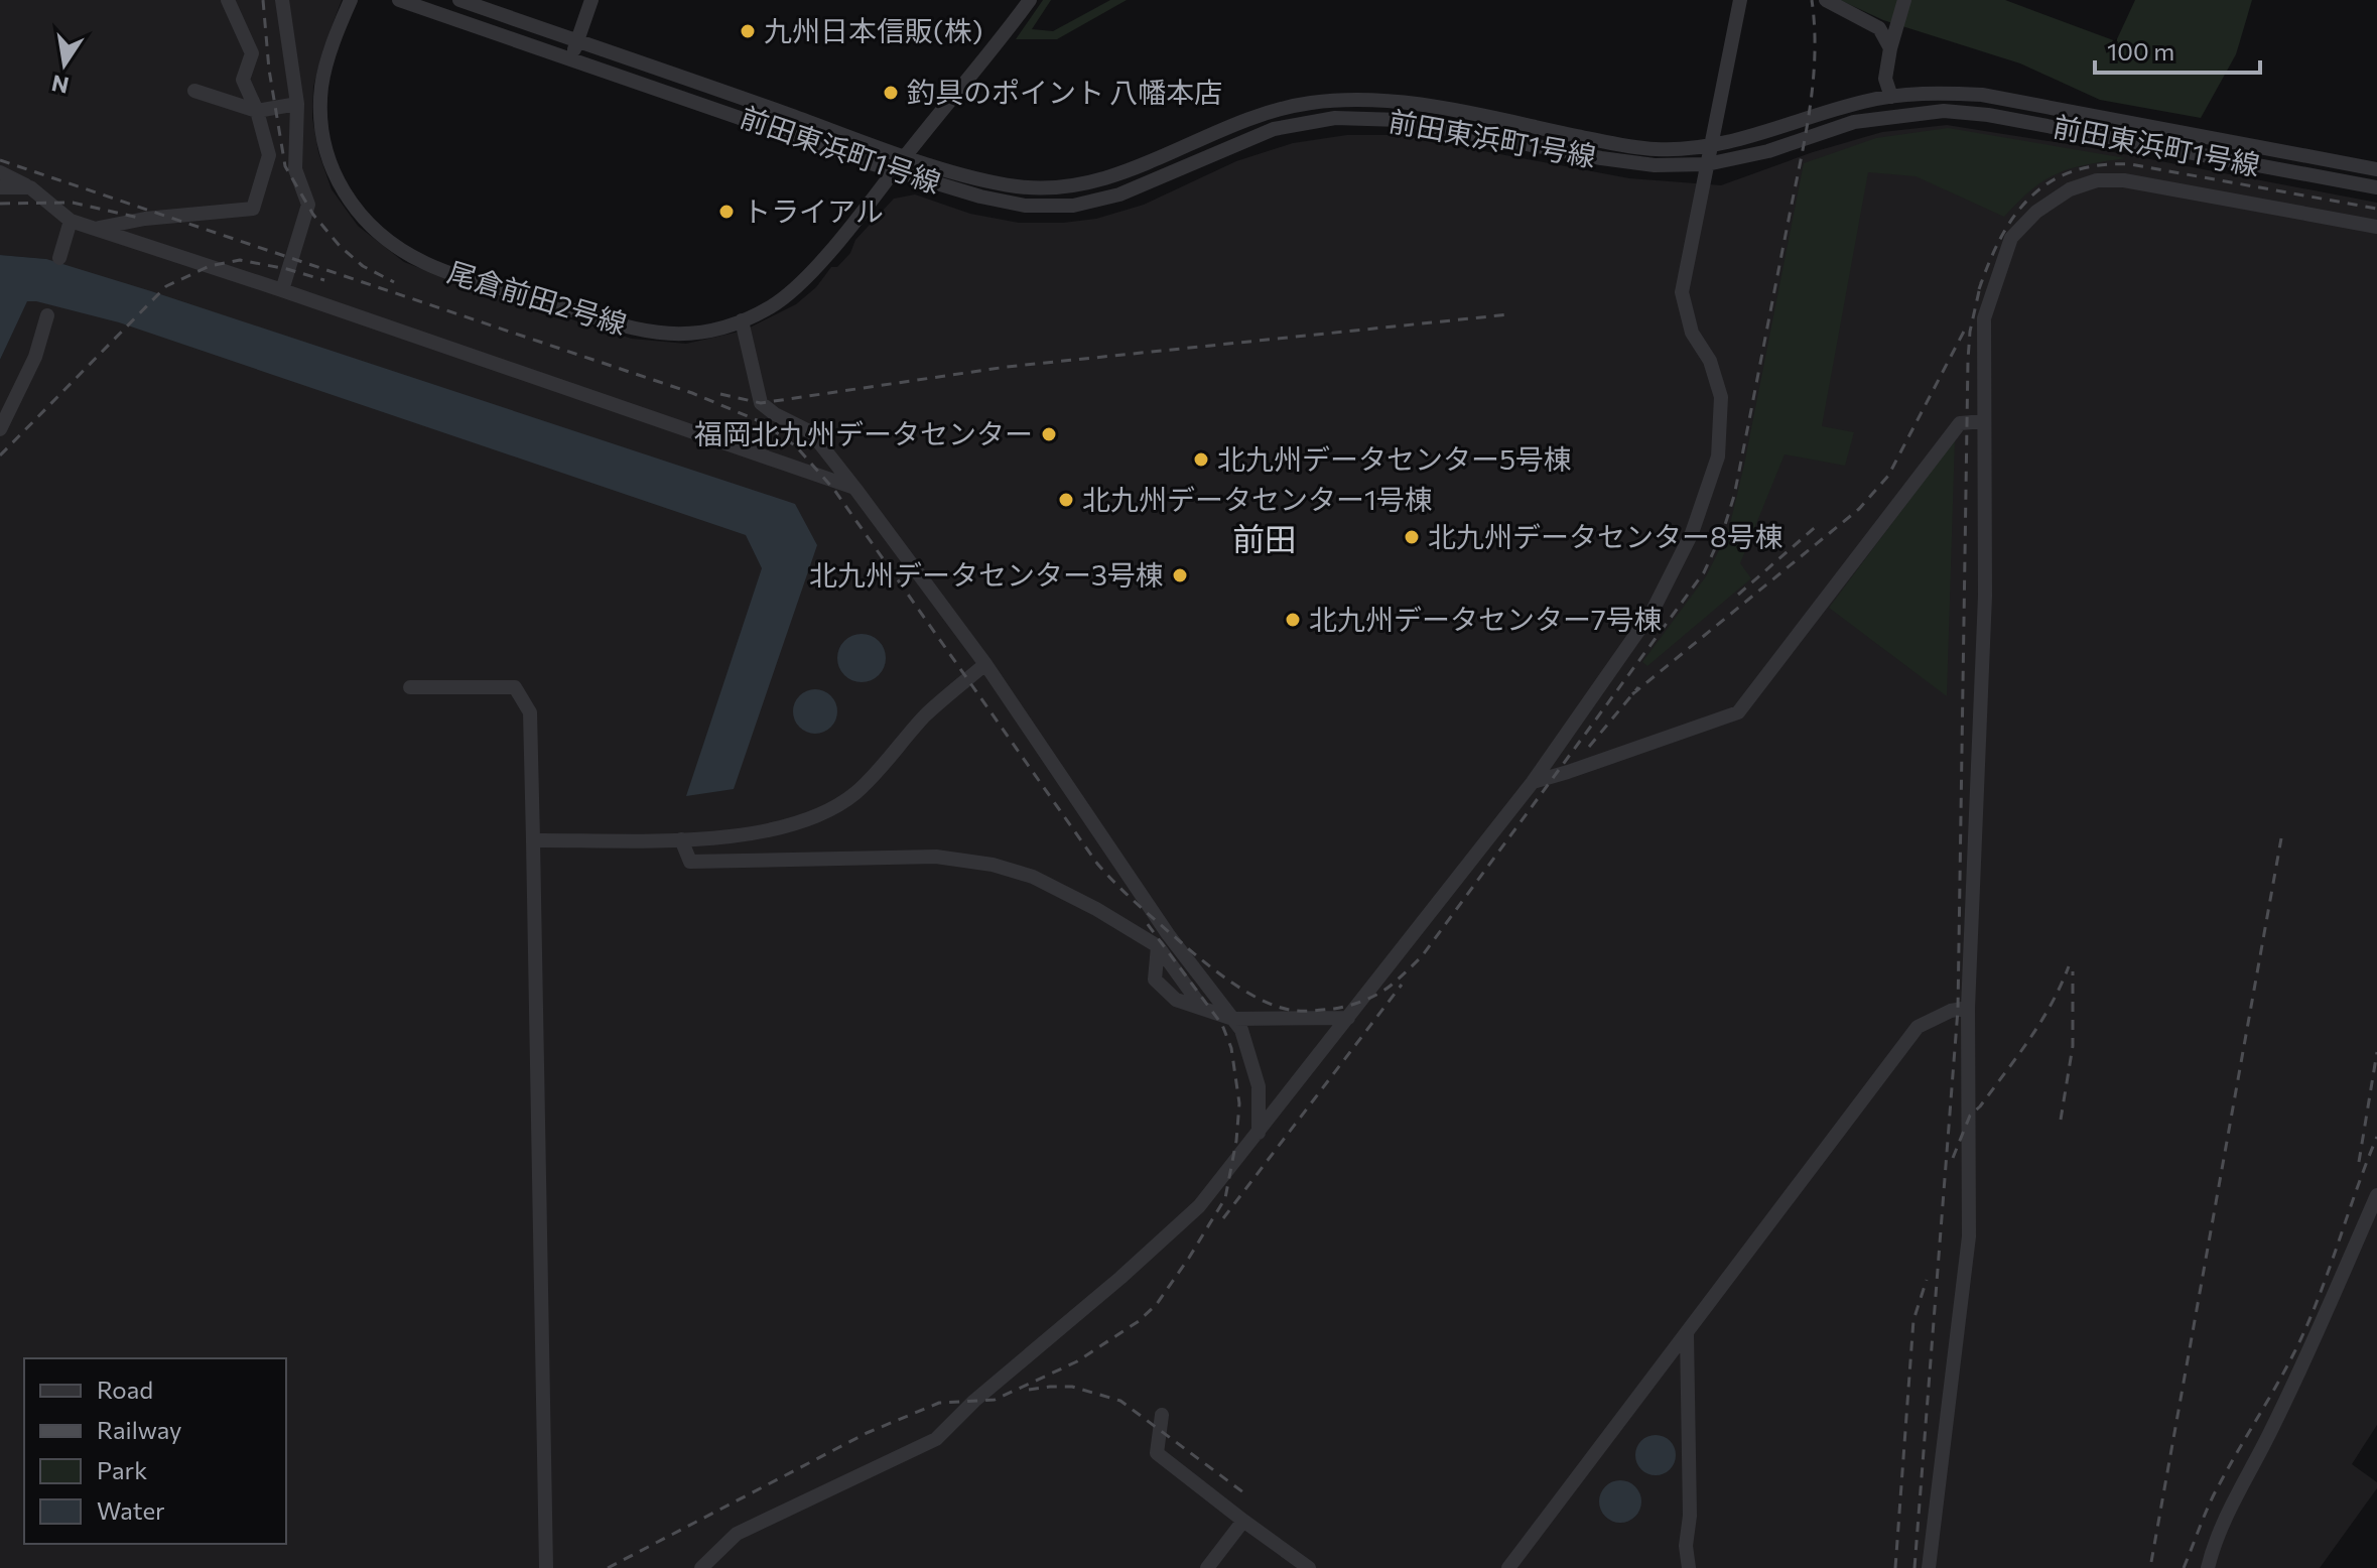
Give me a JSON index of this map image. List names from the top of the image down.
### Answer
{
  "streets": {
    "street": ["前田東浜町1号線", "尾倉前田2号線"]
  },
  "crossings": [
    ["前田東浜町1号線", "尾倉前田2号線"]
  ],
  "districts": ["前田"],
  "places": [
    "九州日本信販(株)",
    "釣具のポイント 八幡本店",
    "トライアル",
    "福岡北九州データセンター",
    "北九州データセンター5号棟",
    "北九州データセンター1号棟",
    "北九州データセンター8号棟",
    "北九州データセンター3号棟",
    "北九州データセンター7号棟"
  ],
  "legend": [
    "Road",
    "Railway",
    "Park",
    "Water"
  ],
  "scale_bar": "100 m",
  "north": "bottom"
}
